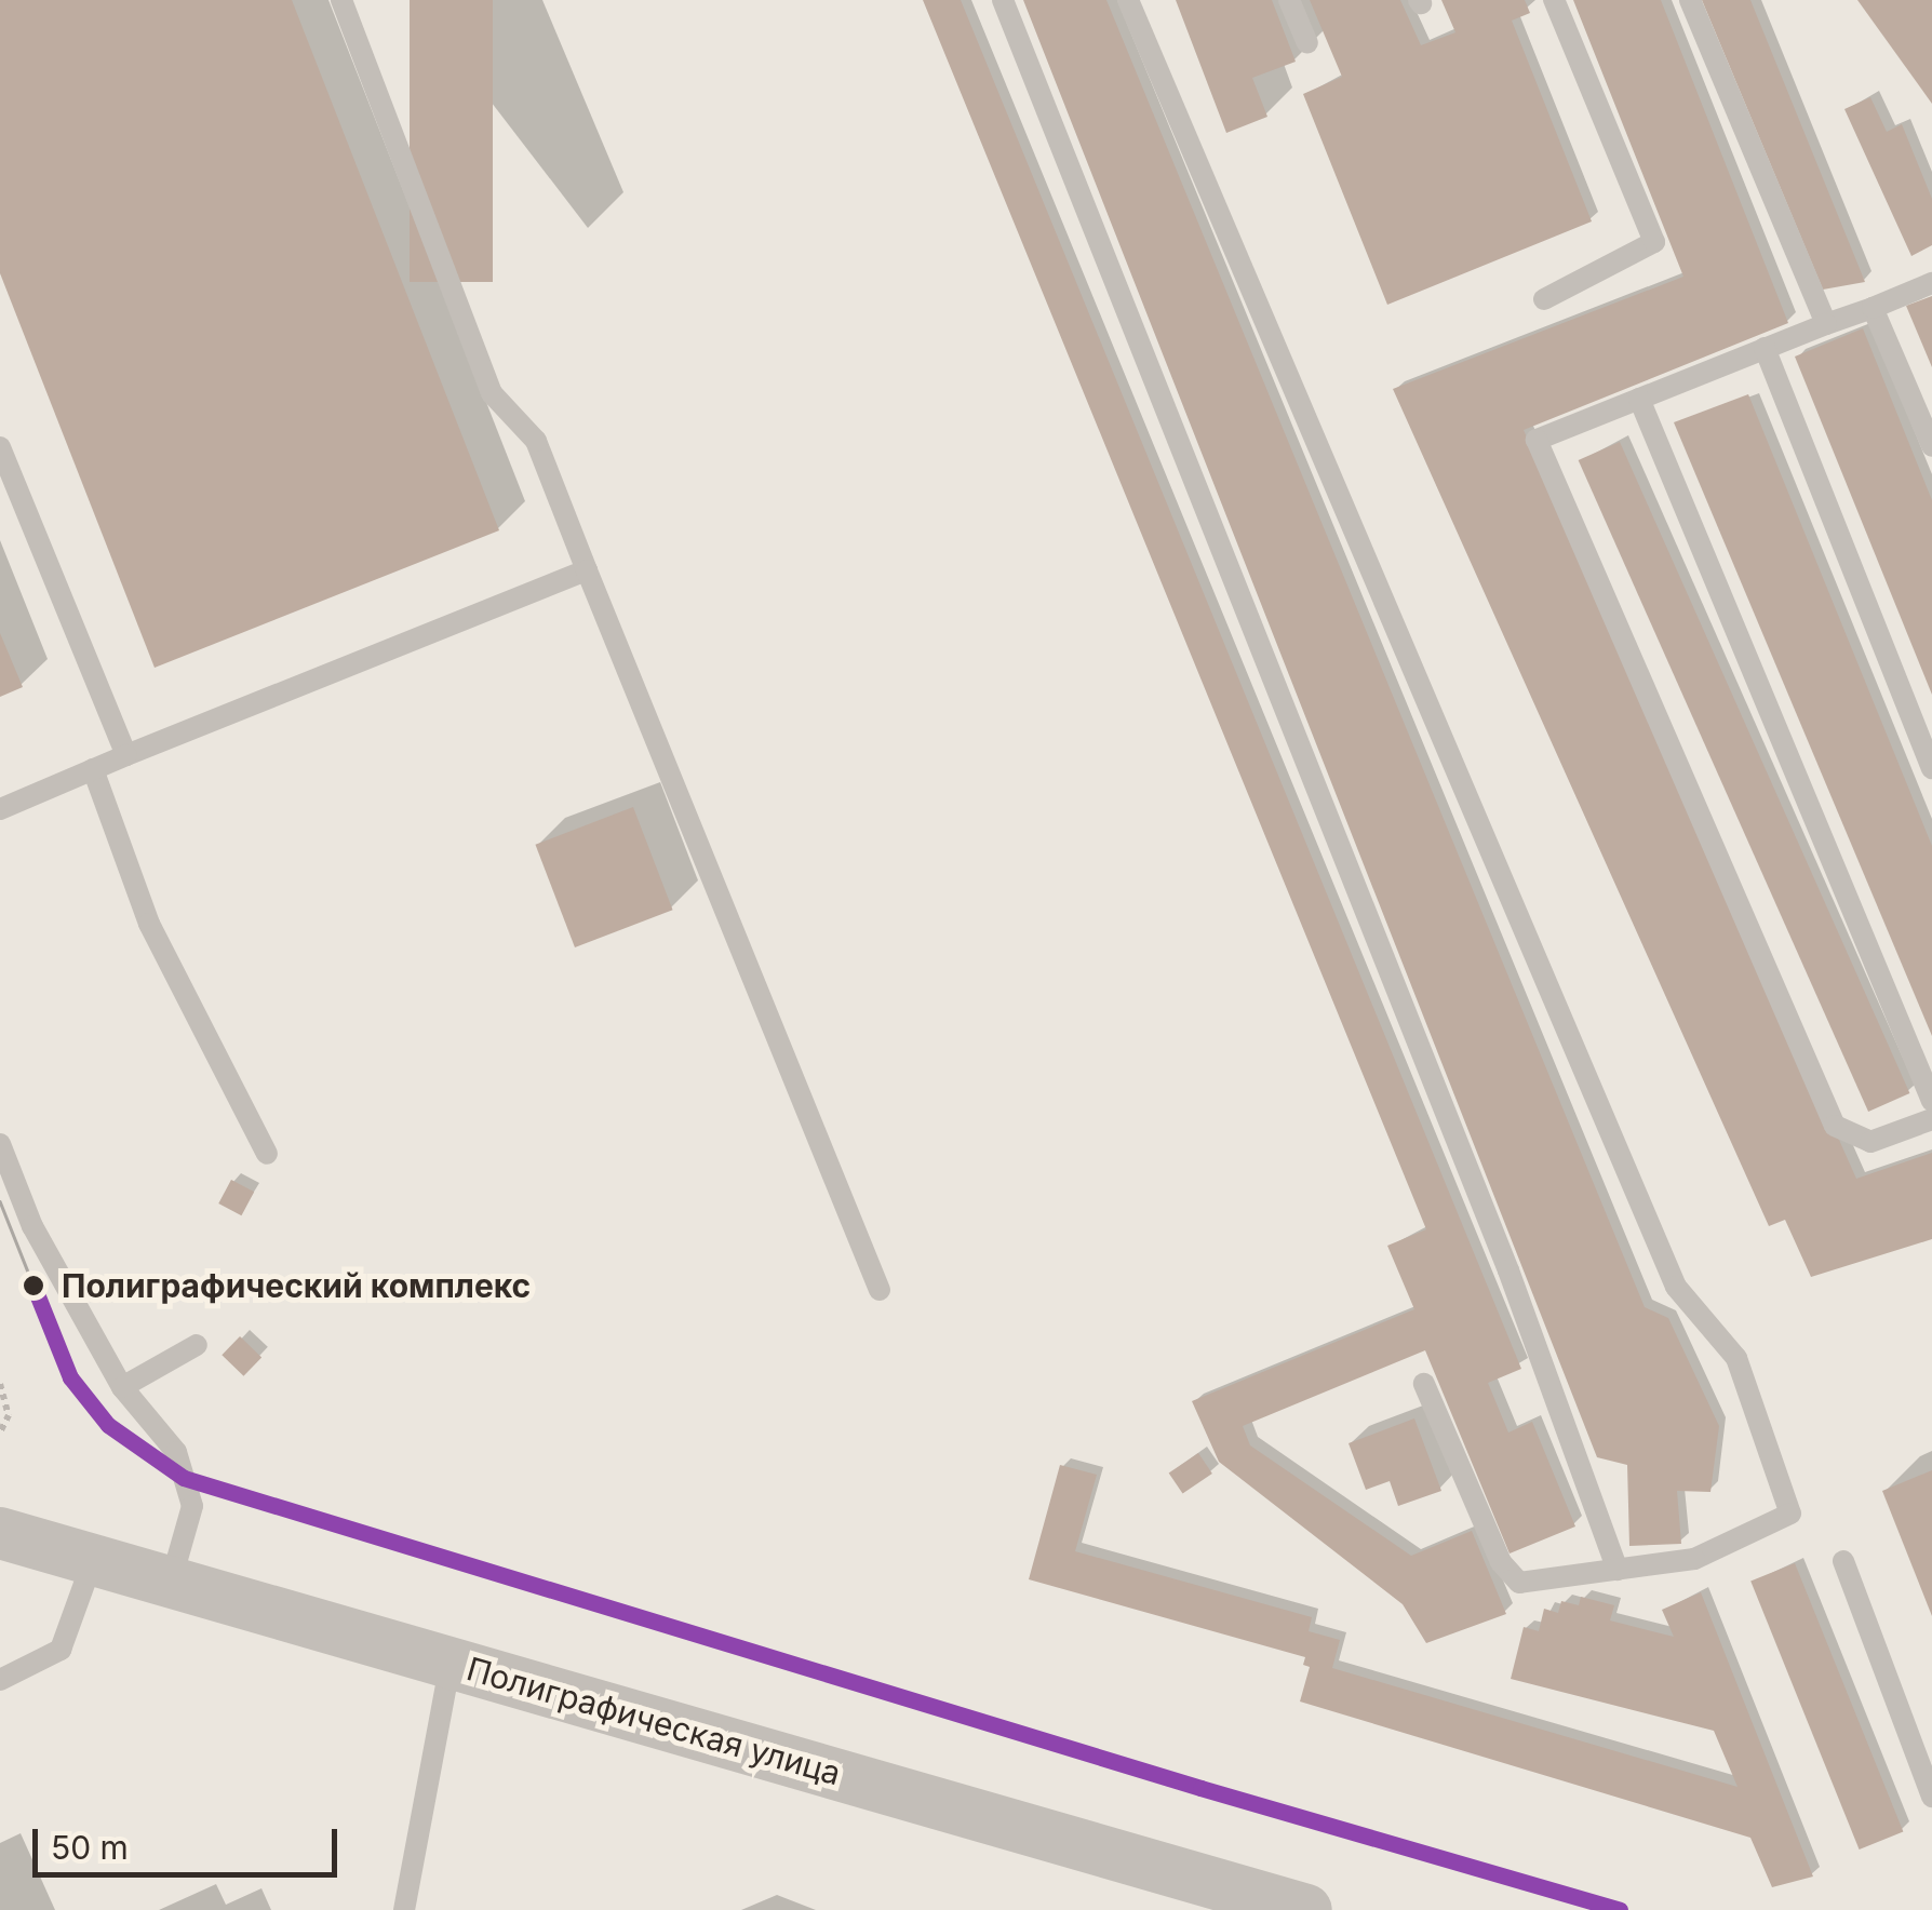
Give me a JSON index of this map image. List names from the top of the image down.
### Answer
{
  "streets": {
    "street": ["Полиграфическая улица"]
  },
  "places": ["Полиграфический комплекс"],
  "scale_bar": "50 m"
}
